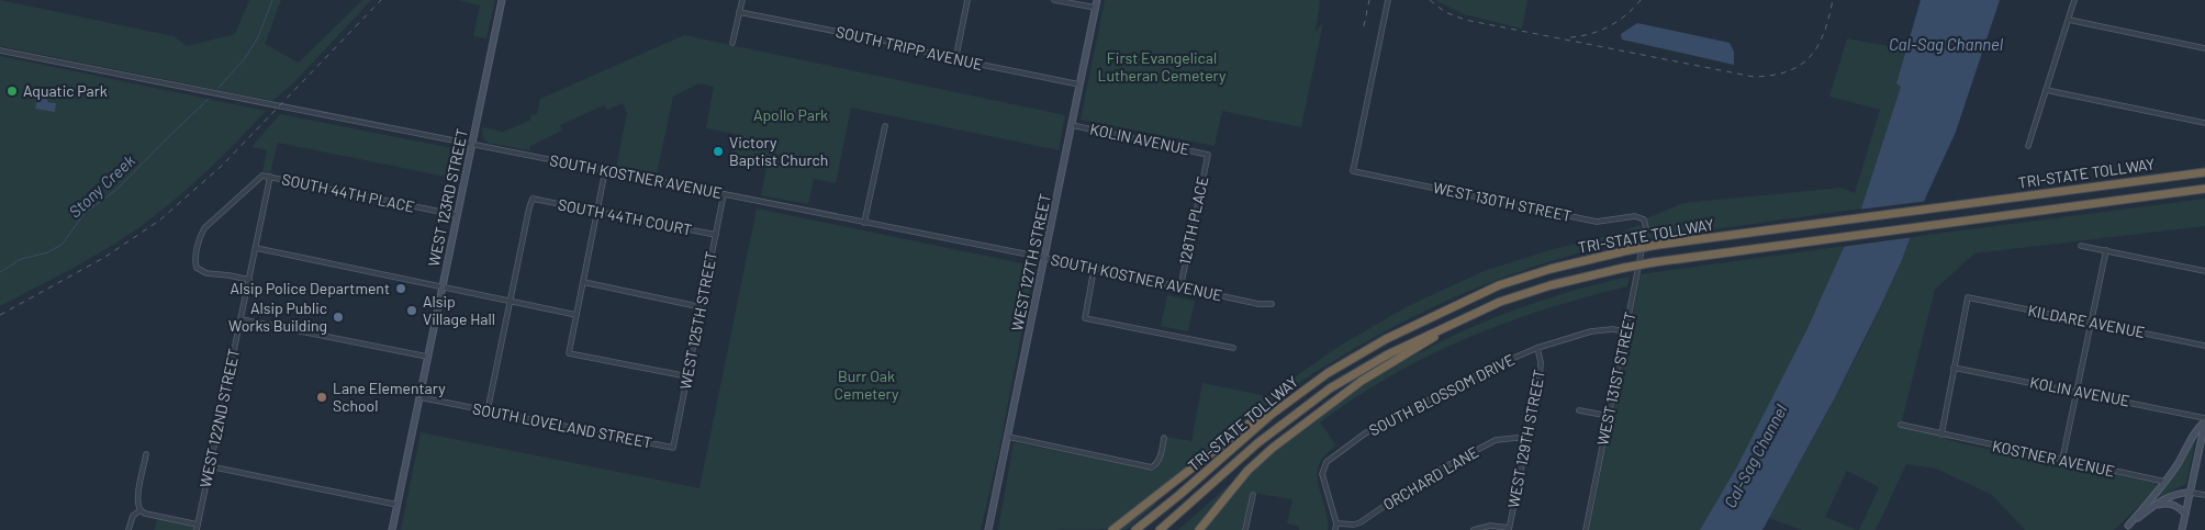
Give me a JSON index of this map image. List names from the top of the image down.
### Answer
{
  "streets": {
    "highway": ["TRI-STATE TOLLWAY"],
    "street": [
      "SOUTH TRIPP AVENUE",
      "KOLIN AVENUE",
      "SOUTH KOSTNER AVENUE",
      "SOUTH 44TH PLACE",
      "WEST 123RD STREET",
      "WEST 130TH STREET",
      "SOUTH 44TH COURT",
      "128TH PLACE",
      "WEST 127TH STREET",
      "WEST 125TH STREET",
      "KILDARE AVENUE",
      "WEST 131ST STREET",
      "SOUTH BLOSSOM DRIVE",
      "WEST 122ND STREET",
      "SOUTH LOVELAND STREET",
      "WEST 129TH STREET",
      "KOSTNER AVENUE",
      "ORCHARD LANE"
    ]
  },
  "crossings": [
    ["SOUTH TRIPP AVENUE", "WEST 127TH STREET"],
    ["KOLIN AVENUE", "128TH PLACE"],
    ["KOLIN AVENUE", "WEST 127TH STREET"],
    ["KOLIN AVENUE", "KILDARE AVENUE"],
    ["SOUTH KOSTNER AVENUE", "WEST 123RD STREET"],
    ["SOUTH KOSTNER AVENUE", "128TH PLACE"],
    ["SOUTH KOSTNER AVENUE", "WEST 127TH STREET"],
    ["SOUTH KOSTNER AVENUE", "WEST 125TH STREET"],
    ["SOUTH 44TH PLACE", "WEST 123RD STREET"],
    ["SOUTH 44TH PLACE", "WEST 122ND STREET"],
    ["WEST 123RD STREET", "SOUTH LOVELAND STREET"],
    ["WEST 130TH STREET", "WEST 131ST STREET"],
    ["SOUTH 44TH COURT", "WEST 125TH STREET"],
    ["WEST 125TH STREET", "SOUTH LOVELAND STREET"],
    ["WEST 131ST STREET", "SOUTH BLOSSOM DRIVE"],
    ["SOUTH BLOSSOM DRIVE", "WEST 129TH STREET"],
    ["SOUTH BLOSSOM DRIVE", "ORCHARD LANE"],
    ["WEST 129TH STREET", "ORCHARD LANE"]
  ],
  "water": ["Cal-Sag Channel", "Stony Creek"],
  "parks": ["First Evangelical Lutheran Cemetery", "Apollo Park", "Burr Oak Cemetery"],
  "places": [
    "Aquatic Park",
    "Victory Baptist Church",
    "Alsip Police Department",
    "Alsip Village Hall",
    "Alsip Public Works Building",
    "Lane Elementary School"
  ]
}
